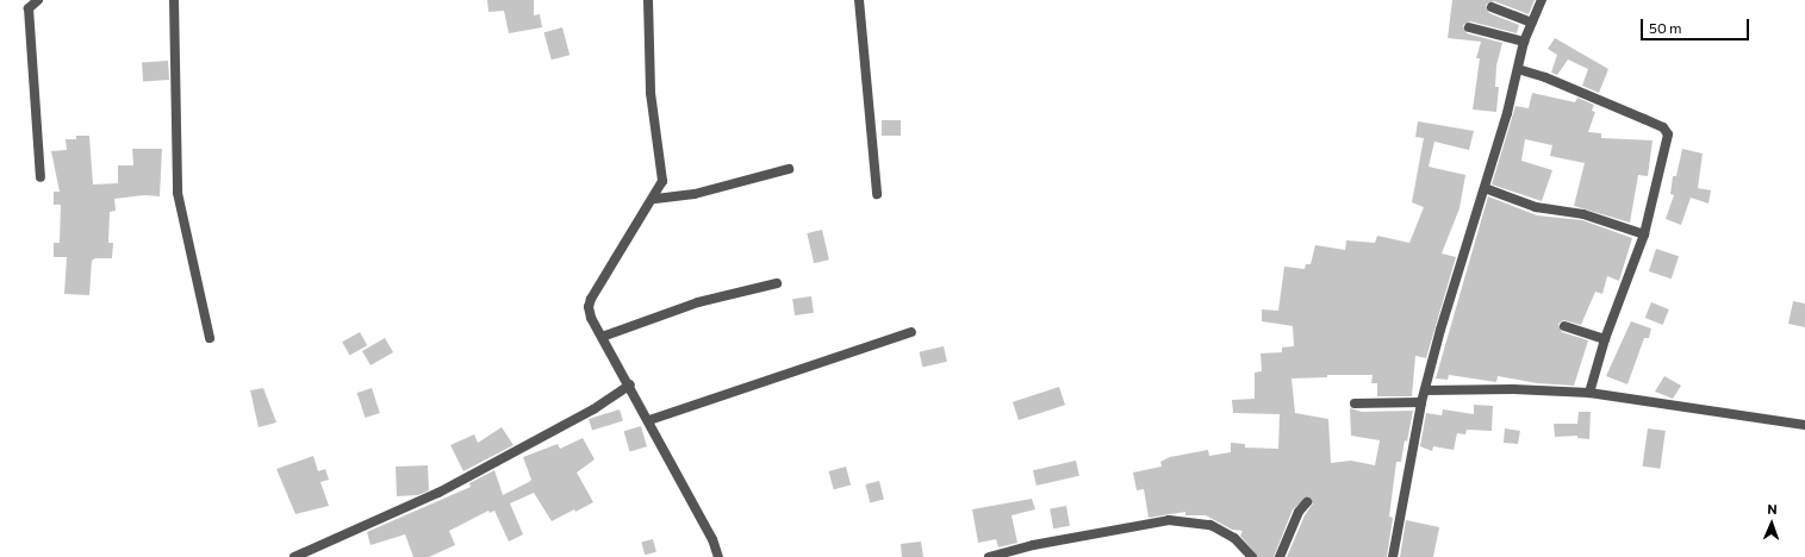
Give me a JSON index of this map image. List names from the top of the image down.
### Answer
{
  "scale_bar": "50 m",
  "north": "top"
}
